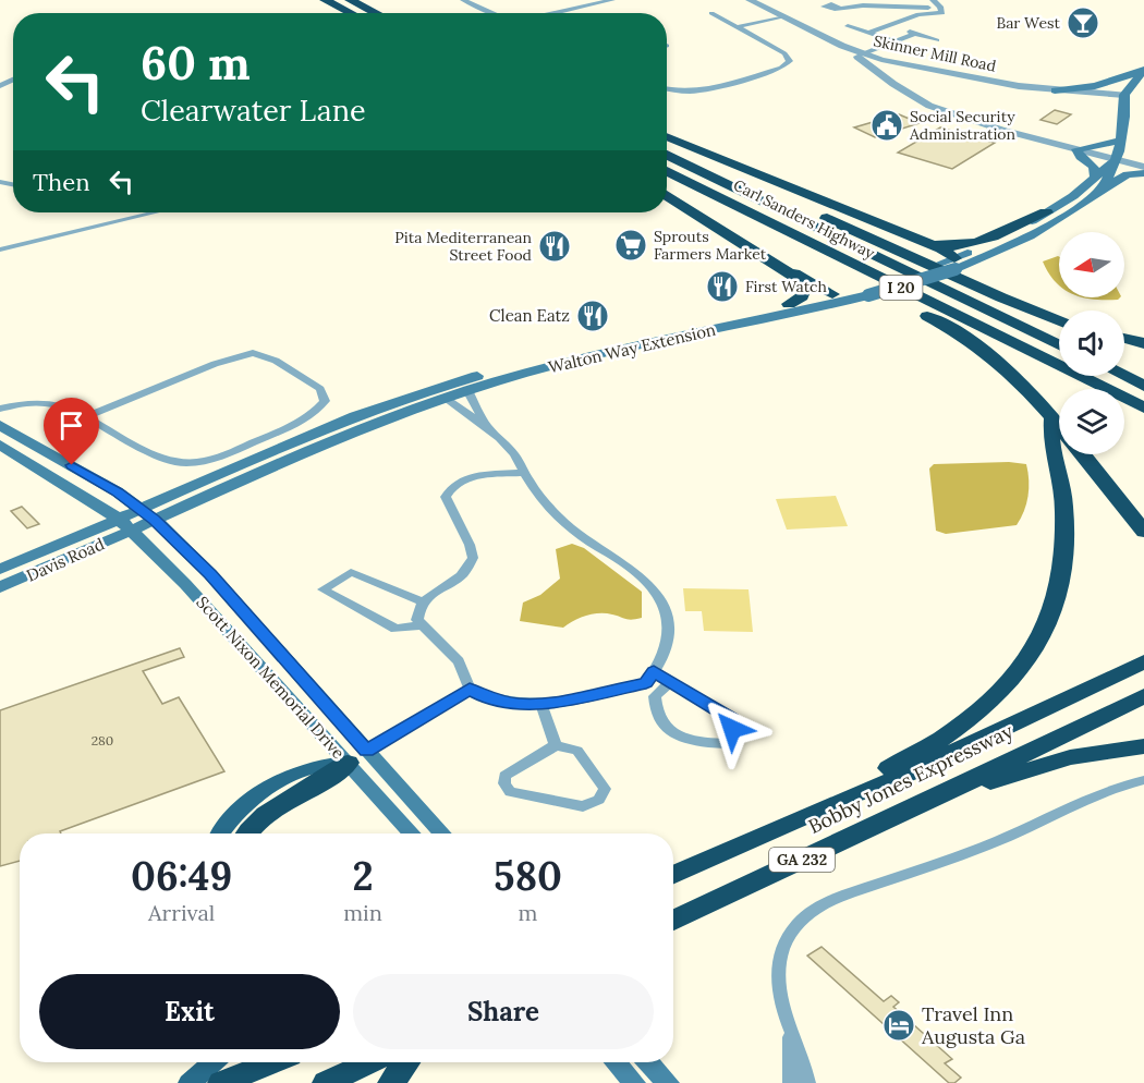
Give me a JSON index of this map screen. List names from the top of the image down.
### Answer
{
  "streets": {
    "highway": [
      "Carl Sanders Highway",
      "I 20",
      "Bobby Jones Expressway",
      "GA 232"
    ],
    "main road": ["Walton Way Extension", "Davis Road", "Scott Nixon Memorial Drive"],
    "street": ["Skinner Mill Road"]
  },
  "crossings": [
    ["Walton Way Extension", "Davis Road"],
    ["Walton Way Extension", "Scott Nixon Memorial Drive"],
    ["Davis Road", "Scott Nixon Memorial Drive"]
  ],
  "places": {
    "bar": ["Bar West"],
    "public building": ["Social Security Administration"],
    "supermarket": ["Sprouts Farmers Market"],
    "restaurant": ["Pita Mediterranean Street Food", "First Watch", "Clean Eatz"],
    "hotel": ["Travel Inn Augusta Ga"]
  },
  "house_numbers": ["280"],
  "north": "left",
  "page": {
    "turn": ["60 m", "Clearwater Lane"],
    "then": "Then",
    "eta": [
      "06:49",
      "Arrival",
      "2",
      "min",
      "580",
      "m"
    ],
    "buttons": ["Exit", "Share"]
  }
}
